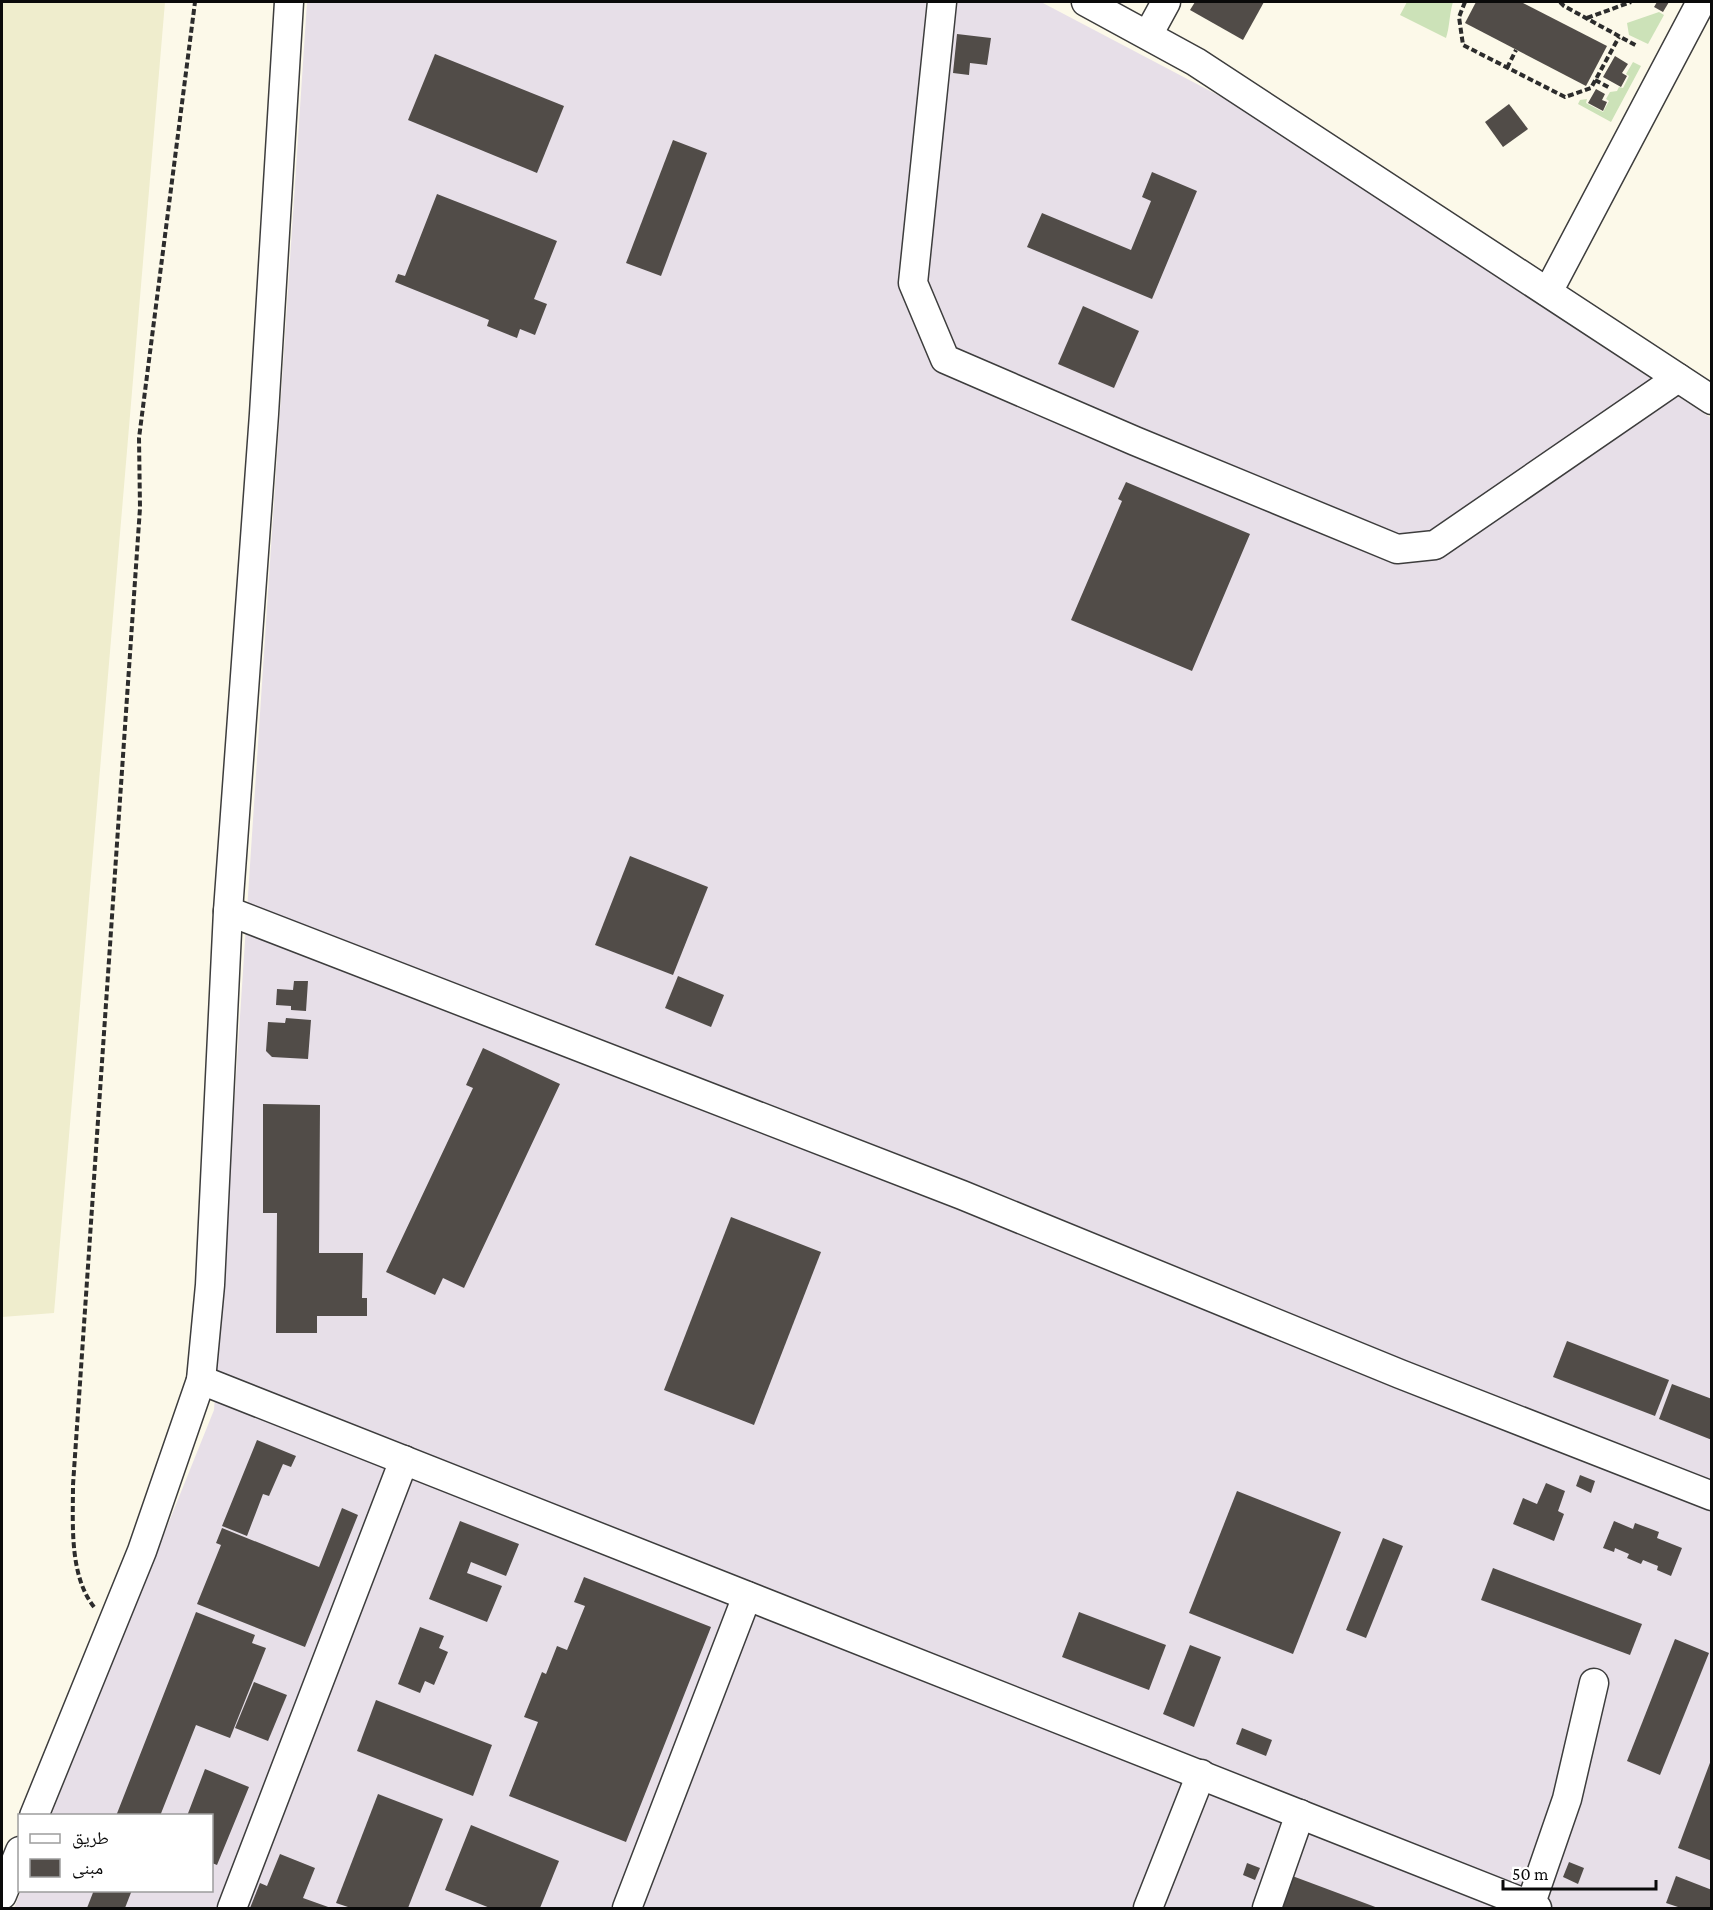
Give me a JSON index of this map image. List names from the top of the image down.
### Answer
{
  "legend": ["طريق", "مبنى"],
  "scale_bar": "50 m"
}
